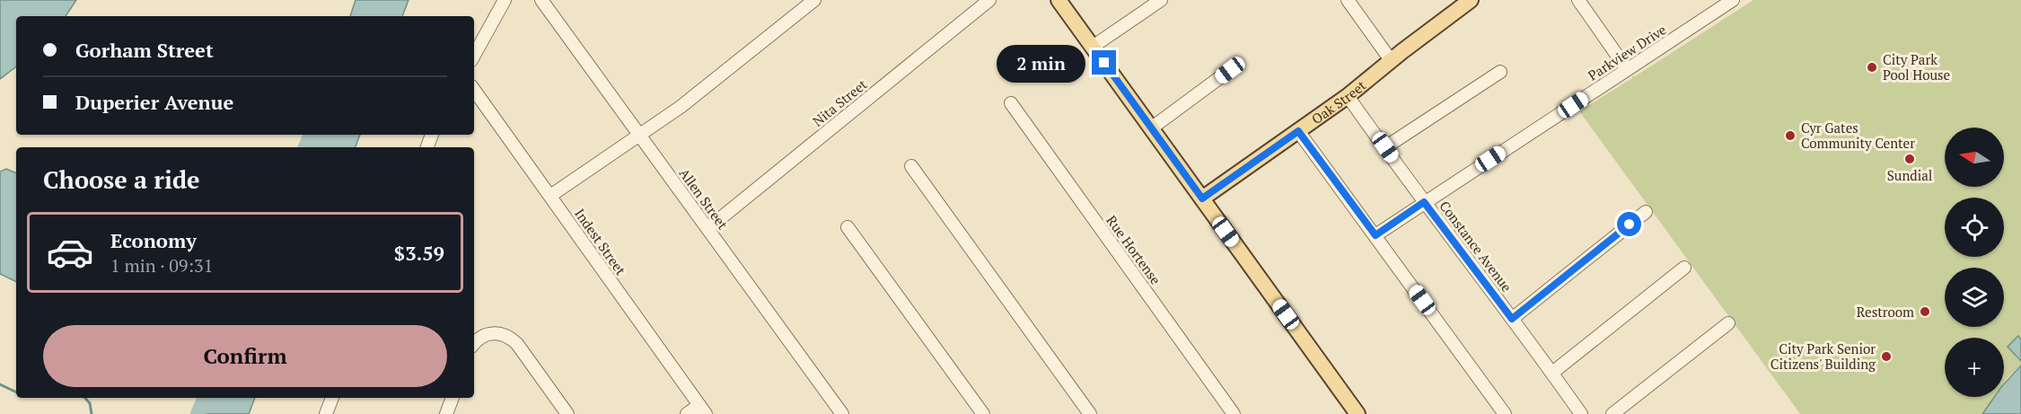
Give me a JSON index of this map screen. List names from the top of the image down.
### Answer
{
  "streets": {
    "main road": ["Oak Street"],
    "street": [
      "Parkview Drive",
      "Nita Street",
      "Allen Street",
      "Indest Street",
      "Constance Avenue",
      "Rue Hortense"
    ]
  },
  "crossings": [
    ["Parkview Drive", "Constance Avenue"],
    ["Oak Street", "Constance Avenue"],
    ["Nita Street", "Allen Street"]
  ],
  "places": [
    "City Park Pool House",
    "Cyr Gates Community Center",
    "Sundial",
    "Restroom",
    "City Park Senior Citizens' Building"
  ],
  "north": "left",
  "page": {
    "banner": ["Gorham Street", "Duperier Avenue"],
    "bubble": "2 min",
    "map_buttons": "+",
    "heading": "Choose a ride",
    "list": [
      {
        "name": "Economy",
        "note": "1 min · 09:31",
        "value": "$3.59"
      }
    ],
    "buttons": "Confirm"
  }
}
